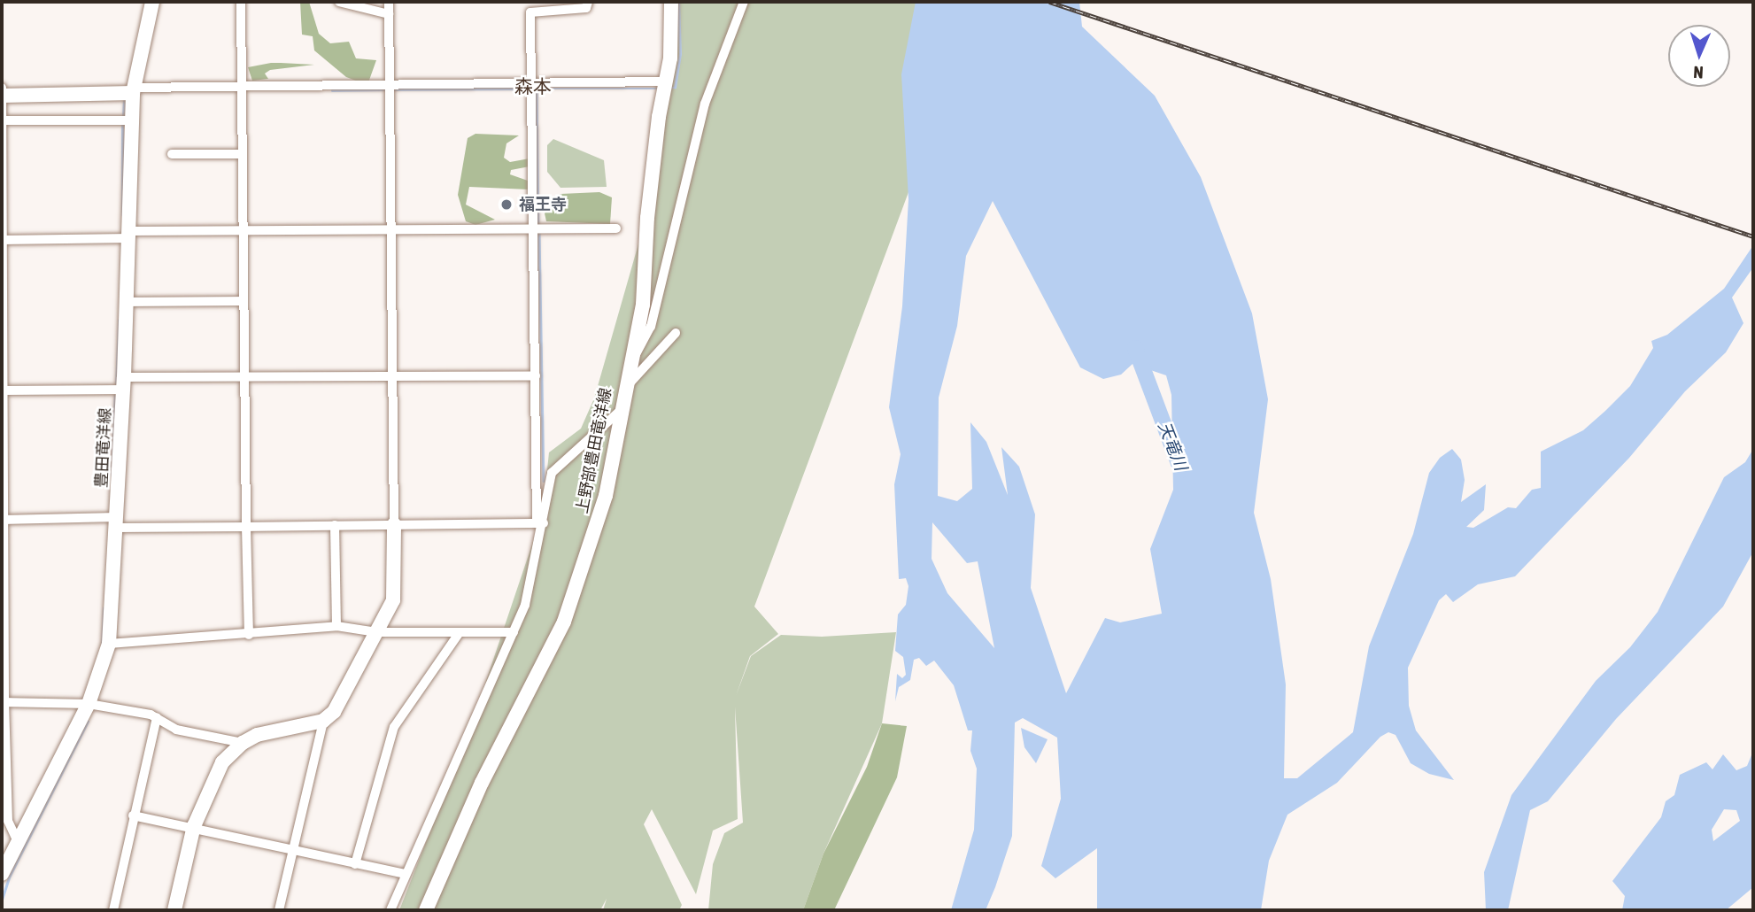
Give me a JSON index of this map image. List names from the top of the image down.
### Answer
{
  "streets": {
    "main road": ["豊田竜洋線", "上野部豊田竜洋線"]
  },
  "districts": ["森本"],
  "water": ["天竜川"],
  "places": ["福王寺"],
  "north": "bottom"
}
